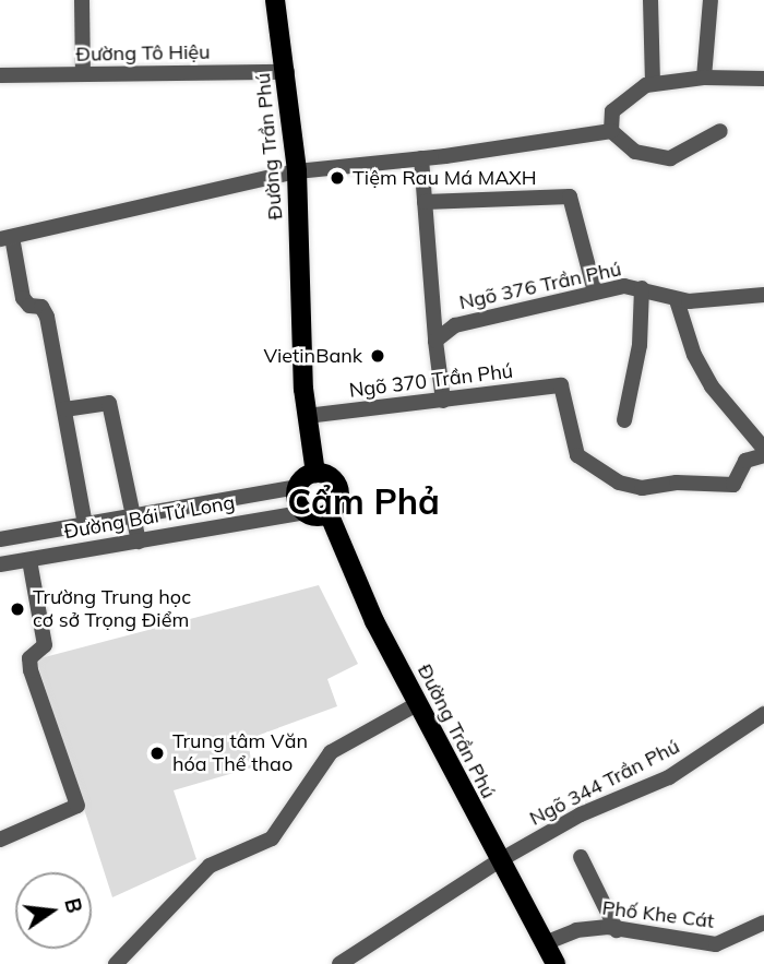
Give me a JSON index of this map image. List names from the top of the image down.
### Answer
{
  "streets": {
    "main road": ["Đường Trần Phú"],
    "street": [
      "Đường Tô Hiệu",
      "Ngõ 376 Trần Phú",
      "Ngõ 370 Trần Phú",
      "Đường Bái Tử Long",
      "Ngõ 344 Trần Phú",
      "Phố Khe Cát"
    ]
  },
  "crossings": [
    ["Đường Tô Hiệu", "Đường Trần Phú"],
    ["Đường Trần Phú", "Ngõ 370 Trần Phú"],
    ["Đường Trần Phú", "Đường Bái Tử Long"],
    ["Đường Trần Phú", "Ngõ 344 Trần Phú"],
    ["Đường Trần Phú", "Phố Khe Cát"]
  ],
  "districts": ["Cẩm Phả"],
  "places": [
    "Tiệm Rau Má MAXH",
    "VietinBank",
    "Trường Trung học cơ sở Trọng Điểm",
    "Trung tâm Văn hóa Thể thao"
  ],
  "north": "right"
}
